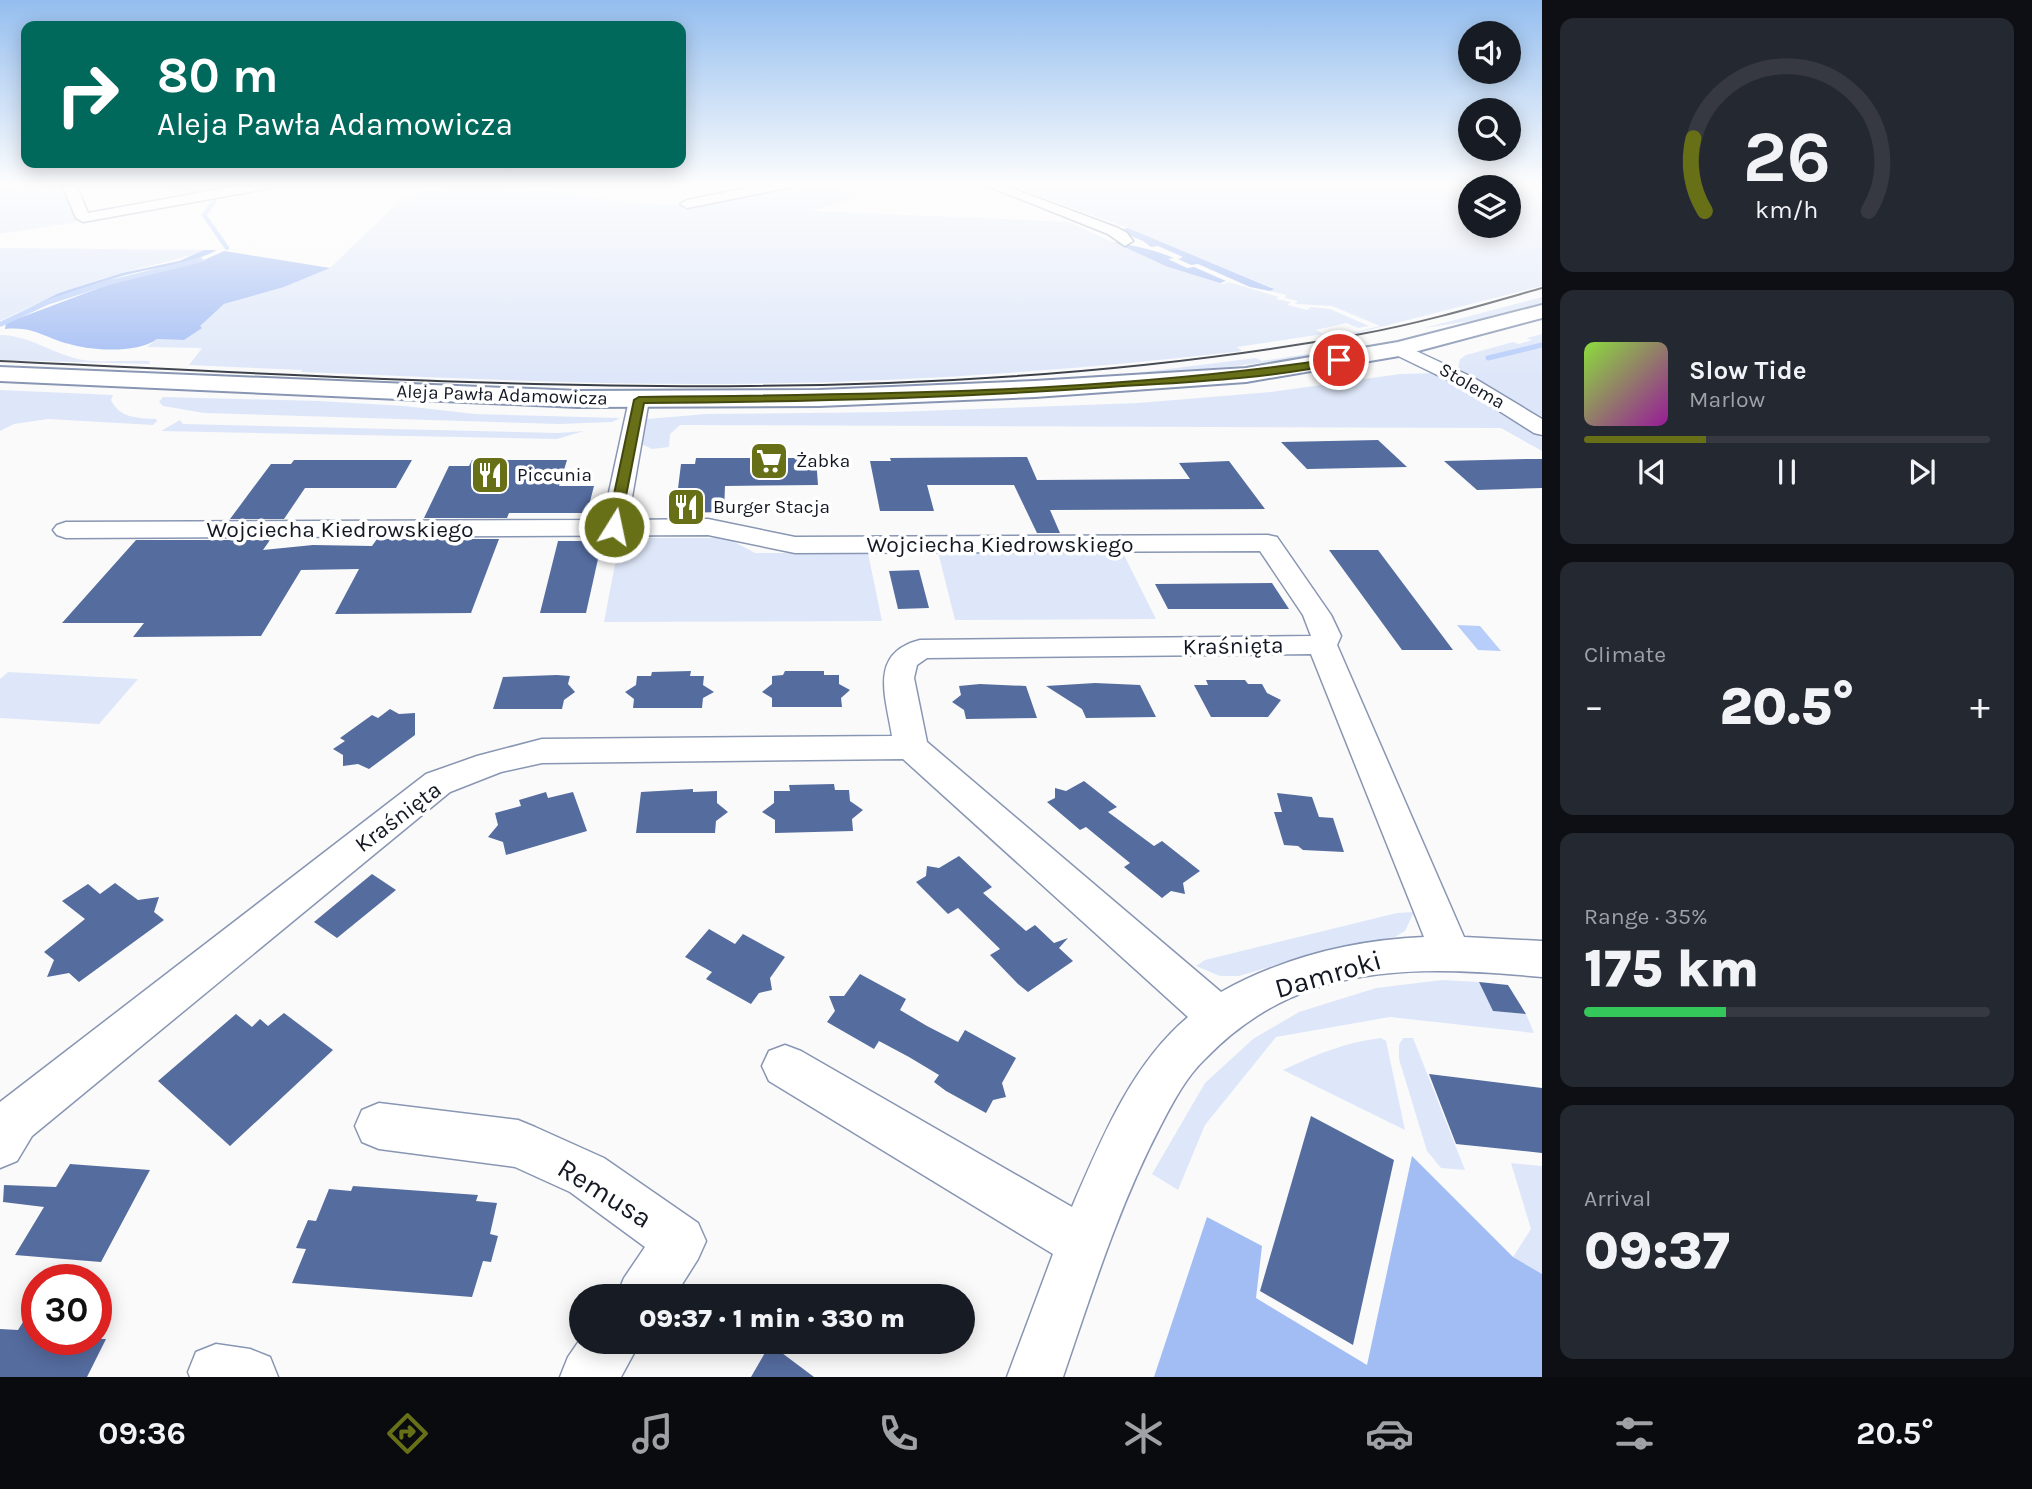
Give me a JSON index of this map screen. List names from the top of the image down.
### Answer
{
  "streets": {
    "main road": ["Aleja Pawła Adamowicza"],
    "street": [
      "Stolema",
      "Wojciecha Kiedrowskiego",
      "Kraśnięta",
      "Damroki",
      "Remusa"
    ]
  },
  "crossings": [
    ["Stolema", "Aleja Pawła Adamowicza"],
    ["Wojciecha Kiedrowskiego", "Kraśnięta"]
  ],
  "places": {
    "supermarket": ["Żabka"],
    "restaurant": ["Piccunia", "Burger Stacja"]
  },
  "page": {
    "turn": ["80 m", "Aleja Pawła Adamowicza"],
    "song": ["Slow Tide", "Marlow"],
    "tile": [
      "Climate",
      ["Range · 35%", "175 km"],
      ["Arrival", "09:37"]
    ],
    "heat": ["−", "20.5°", "+"],
    "limit": "30",
    "trip": "09:37 · 1 min · 330 m",
    "tabs": ["09:36", "20.5°"],
    "gauge": ["26", "km/h"]
  }
}
